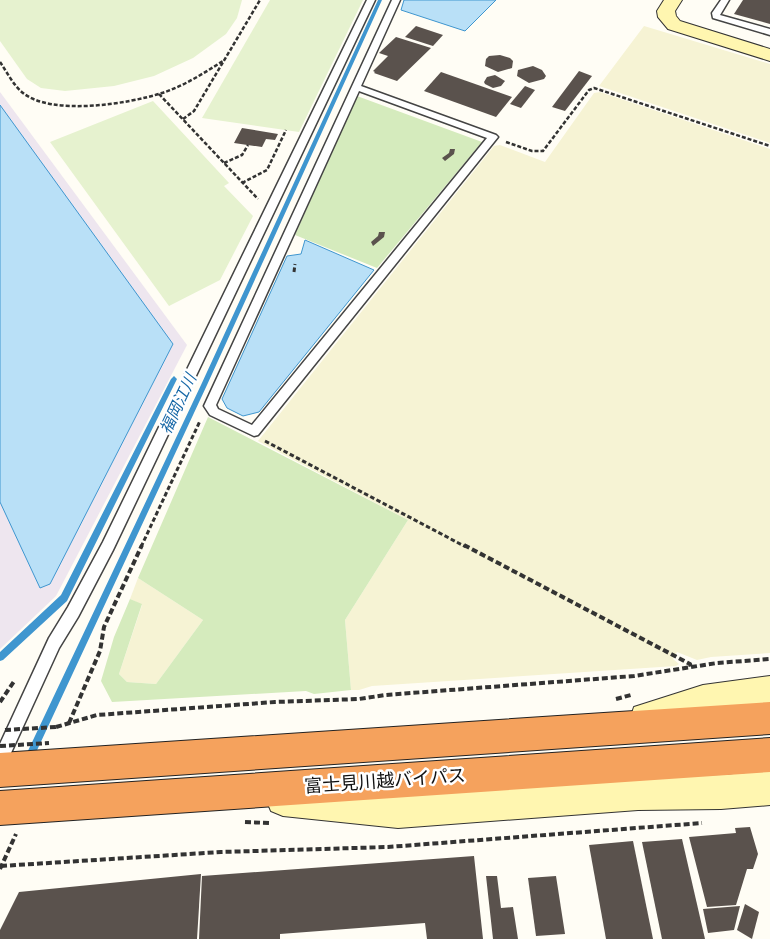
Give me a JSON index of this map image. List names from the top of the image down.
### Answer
{
  "streets": {
    "highway": ["富士見川越バイパス"]
  },
  "water": ["福岡江川"]
}
